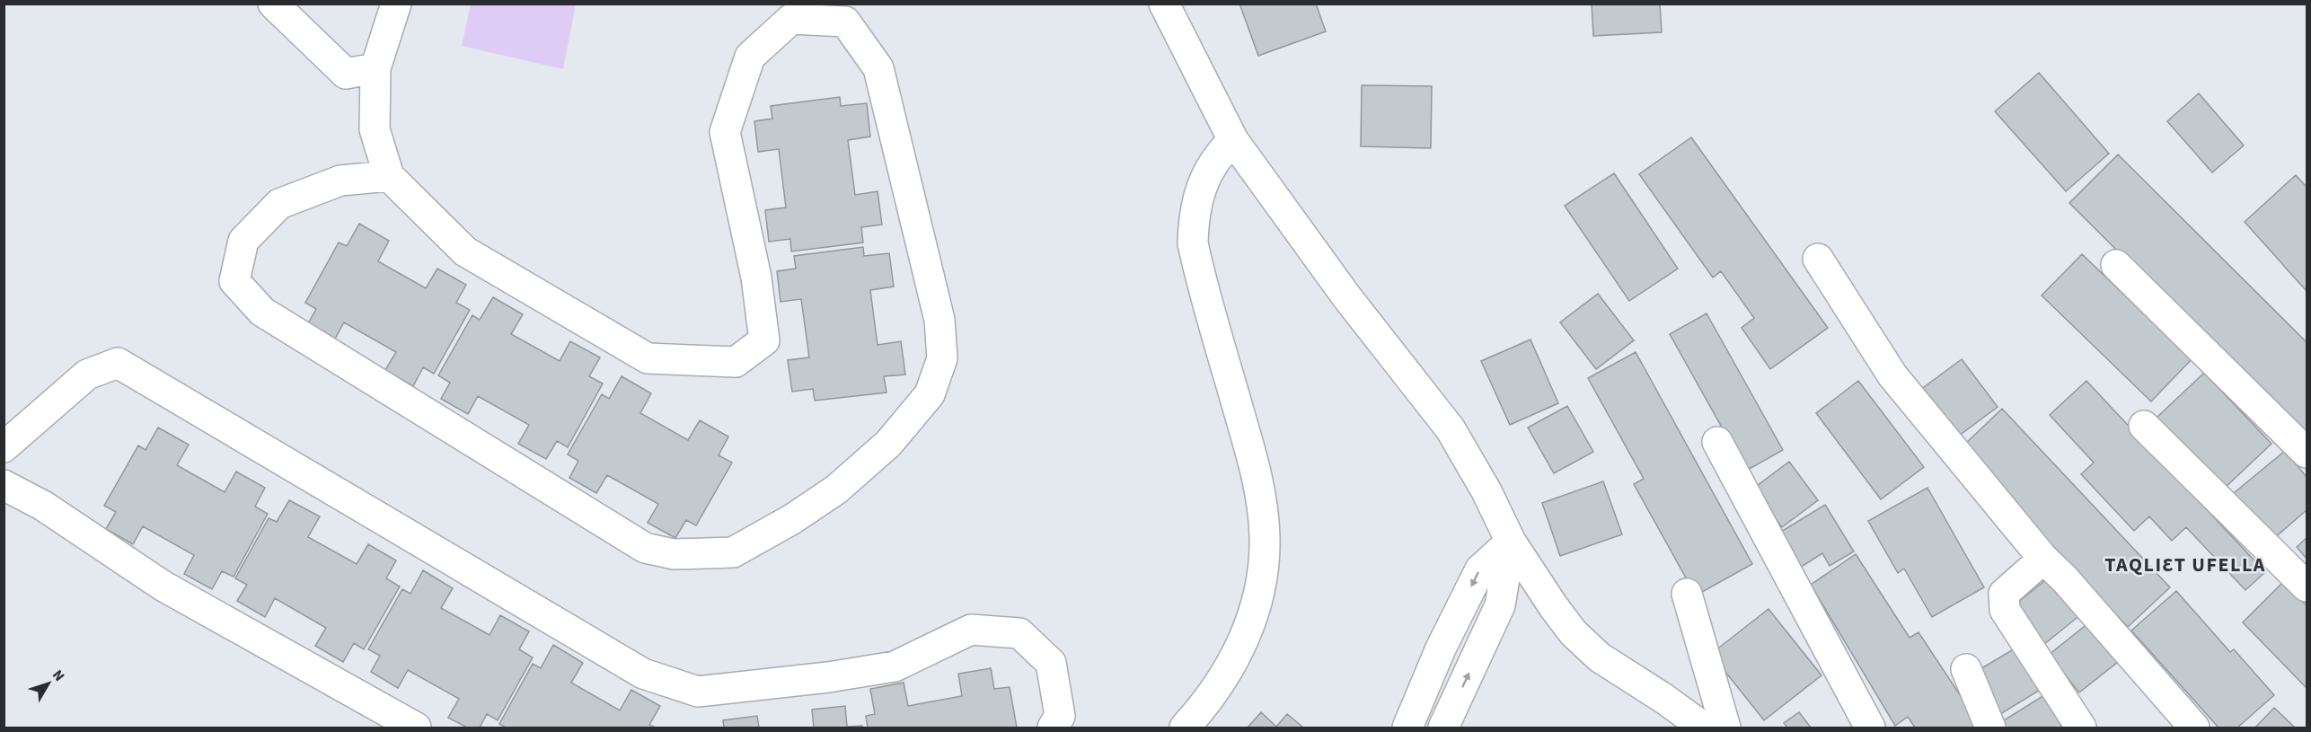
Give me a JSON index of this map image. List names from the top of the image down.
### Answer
{
  "districts": ["TAQLIƐT UFELLA"],
  "north": "top right"
}
